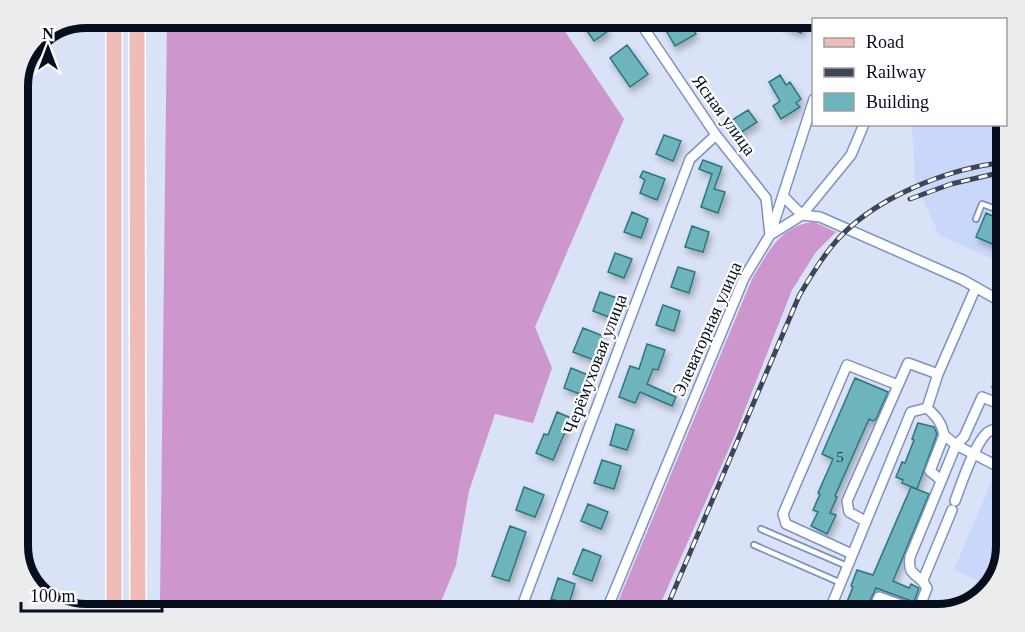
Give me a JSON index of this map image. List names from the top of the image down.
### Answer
{
  "streets": {
    "street": ["Ясная улица", "Элеваторная улица", "Черёмуховая улица"]
  },
  "crossings": [
    ["Ясная улица", "Элеваторная улица"],
    ["Ясная улица", "Черёмуховая улица"]
  ],
  "house_numbers": ["5"],
  "legend": ["Road", "Railway", "Building"],
  "scale_bar": "100 m",
  "north": "top"
}
